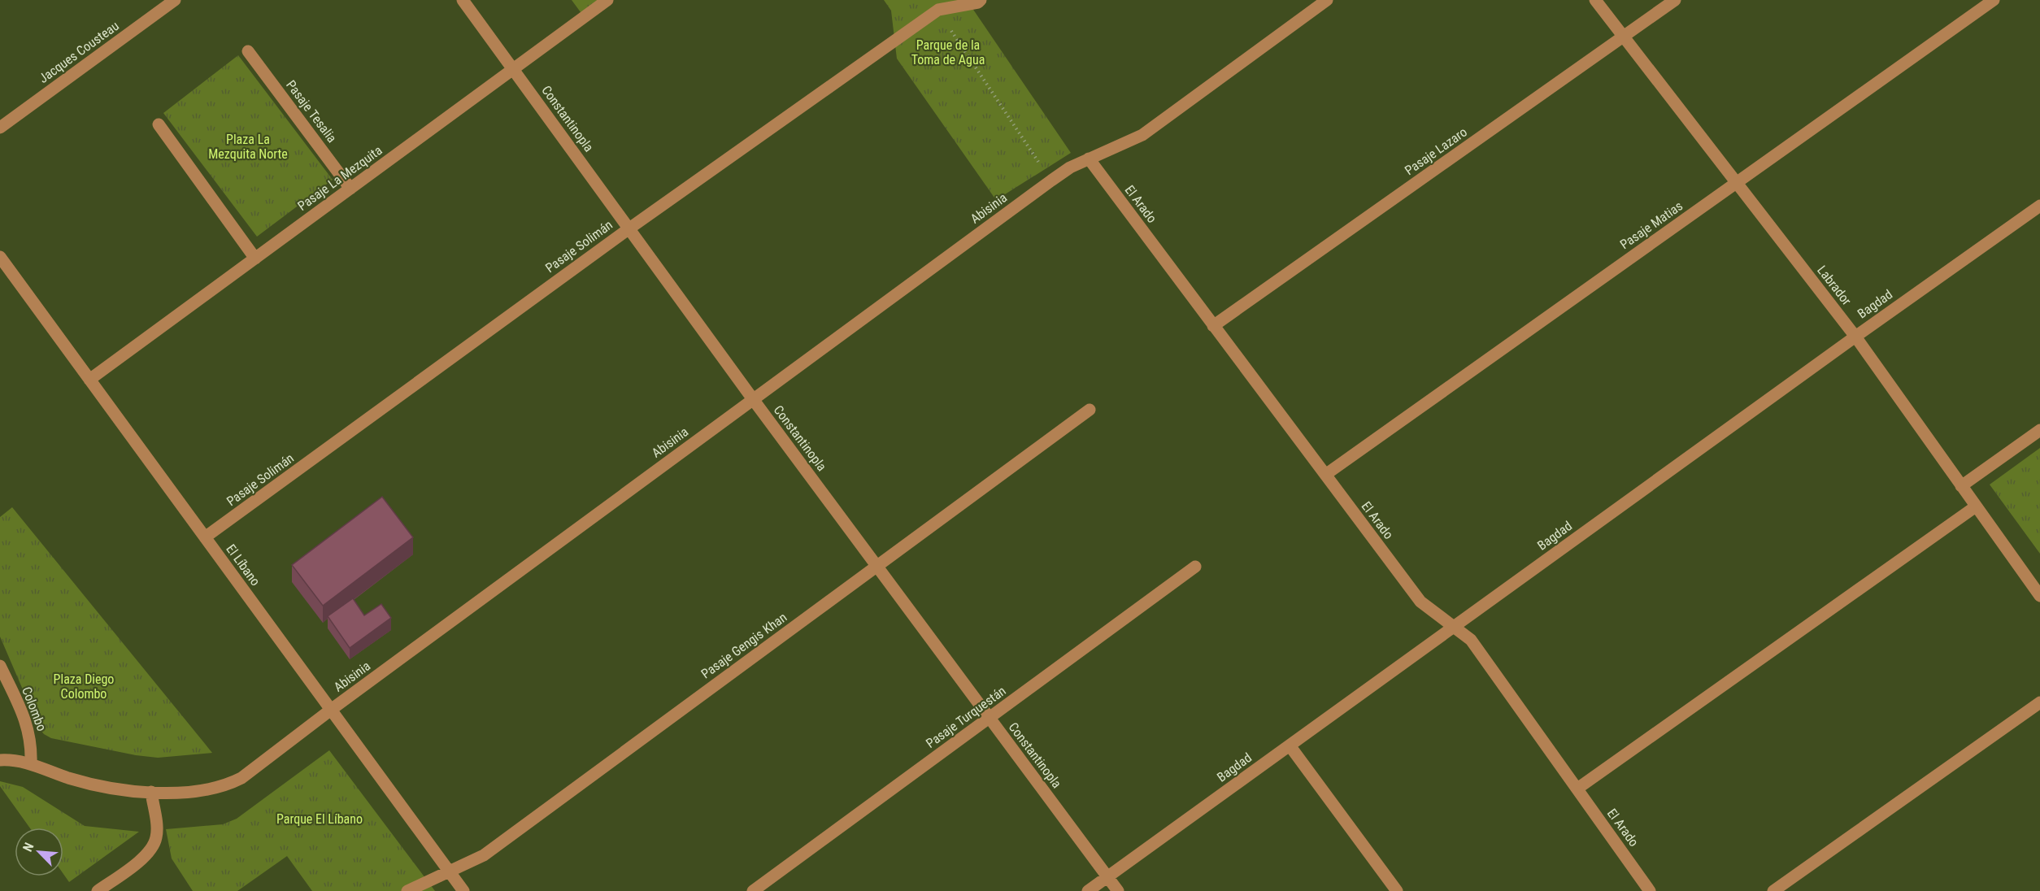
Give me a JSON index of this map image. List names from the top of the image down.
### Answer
{
  "streets": {
    "street": [
      "Jacques Cousteau",
      "Pasaje Tesalia",
      "Constantinopla",
      "Pasaje Lazaro",
      "Pasaje La Mezquita",
      "El Arado",
      "Abisinia",
      "Pasaje Matias",
      "Pasaje Solimán",
      "Labrador",
      "Bagdad",
      "El Líbano",
      "Pasaje Gengis Khan",
      "Colombo",
      "Pasaje Turquestán"
    ]
  },
  "crossings": [
    ["Pasaje Tesalia", "Pasaje La Mezquita"],
    ["Constantinopla", "Pasaje La Mezquita"],
    ["Constantinopla", "Abisinia"],
    ["Constantinopla", "Pasaje Solimán"],
    ["Constantinopla", "Bagdad"],
    ["Constantinopla", "Pasaje Gengis Khan"],
    ["Constantinopla", "Pasaje Turquestán"],
    ["Pasaje Lazaro", "El Arado"],
    ["Pasaje Lazaro", "Labrador"],
    ["Pasaje La Mezquita", "El Líbano"],
    ["El Arado", "Abisinia"],
    ["El Arado", "Pasaje Matias"],
    ["El Arado", "Bagdad"],
    ["Abisinia", "El Líbano"],
    ["Abisinia", "Colombo"],
    ["Pasaje Matias", "Labrador"],
    ["Pasaje Solimán", "El Líbano"],
    ["Labrador", "Bagdad"],
    ["El Líbano", "Pasaje Gengis Khan"]
  ],
  "parks": [
    "Parque de la Toma de Agua",
    "Plaza La Mezquita Norte",
    "Plaza Diego Colombo",
    "Parque El Líbano"
  ],
  "north": "top left"
}
